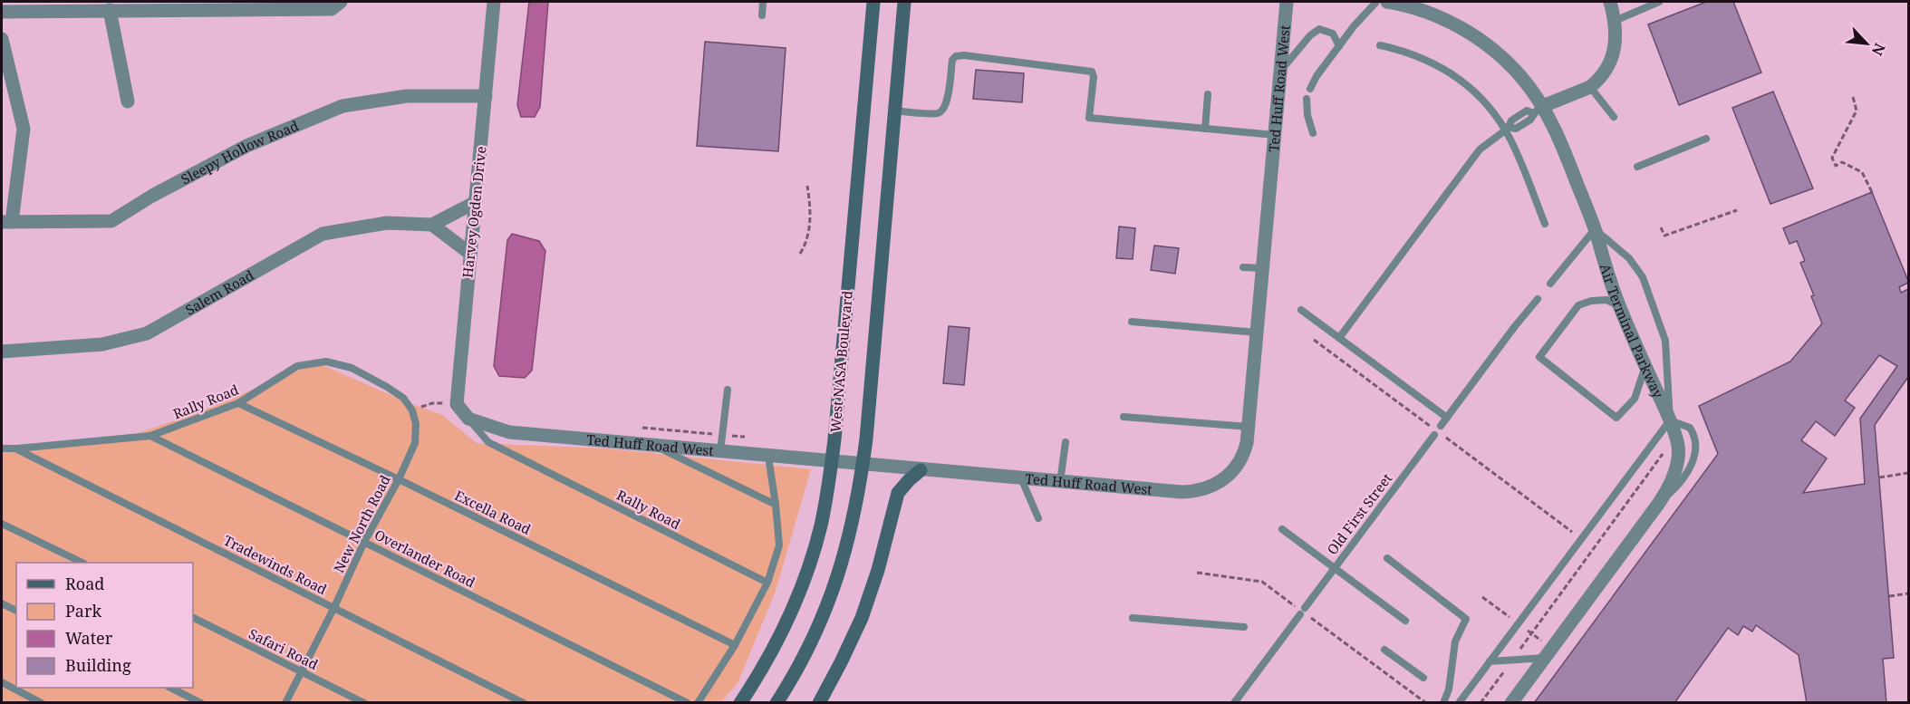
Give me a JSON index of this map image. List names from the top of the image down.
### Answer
{
  "streets": {
    "main road": ["West NASA Boulevard"],
    "street": [
      "Ted Huff Road West",
      "Sleepy Hollow Road",
      "Harvey Ogden Drive",
      "Salem Road",
      "Air Terminal Parkway"
    ],
    "lane": [
      "Rally Road",
      "Excella Road",
      "Old First Street",
      "New North Road",
      "Overlander Road",
      "Tradewinds Road",
      "Safari Road"
    ]
  },
  "crossings": [
    ["Ted Huff Road West", "West NASA Boulevard"],
    ["Ted Huff Road West", "Rally Road"],
    ["Sleepy Hollow Road", "Harvey Ogden Drive"],
    ["Harvey Ogden Drive", "Salem Road"],
    ["Rally Road", "Excella Road"],
    ["Rally Road", "New North Road"],
    ["Rally Road", "Overlander Road"],
    ["Rally Road", "Tradewinds Road"],
    ["Excella Road", "New North Road"],
    ["New North Road", "Overlander Road"],
    ["New North Road", "Tradewinds Road"],
    ["New North Road", "Safari Road"]
  ],
  "legend": [
    "Road",
    "Park",
    "Water",
    "Building"
  ],
  "north": "bottom right"
}
